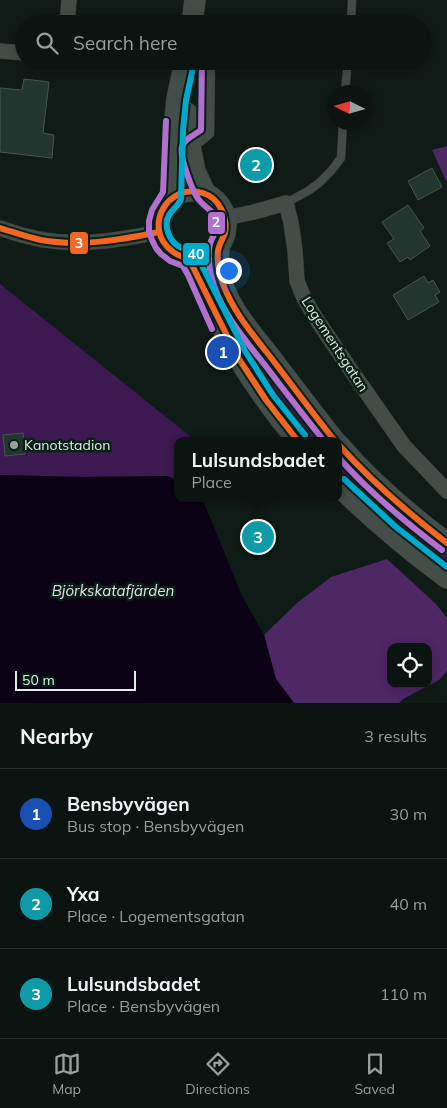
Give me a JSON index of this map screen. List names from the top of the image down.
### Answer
{
  "streets": {
    "street": ["Logementsgatan"]
  },
  "water": ["Björkskatafjärden"],
  "places": ["Kanotstadion"],
  "lines": ["transit line 2", "transit line 40", "transit line 3"],
  "scale_bar": "50 m",
  "north": "left",
  "page": {
    "search": "Search here",
    "pins": ["2", "1", "3"],
    "popup": ["Lulsundsbadet", "Place"],
    "scale": "50 m",
    "heading": ["Nearby", "3 results"],
    "list": [
      {
        "mark": "1",
        "name": "Bensbyvägen",
        "note": "Bus stop · Bensbyvägen",
        "value": "30 m"
      },
      {
        "mark": "2",
        "name": "Yxa",
        "note": "Place · Logementsgatan",
        "value": "40 m"
      },
      {
        "mark": "3",
        "name": "Lulsundsbadet",
        "note": "Place · Bensbyvägen",
        "value": "110 m"
      }
    ],
    "nav": ["Map", "Directions", "Saved"]
  }
}
